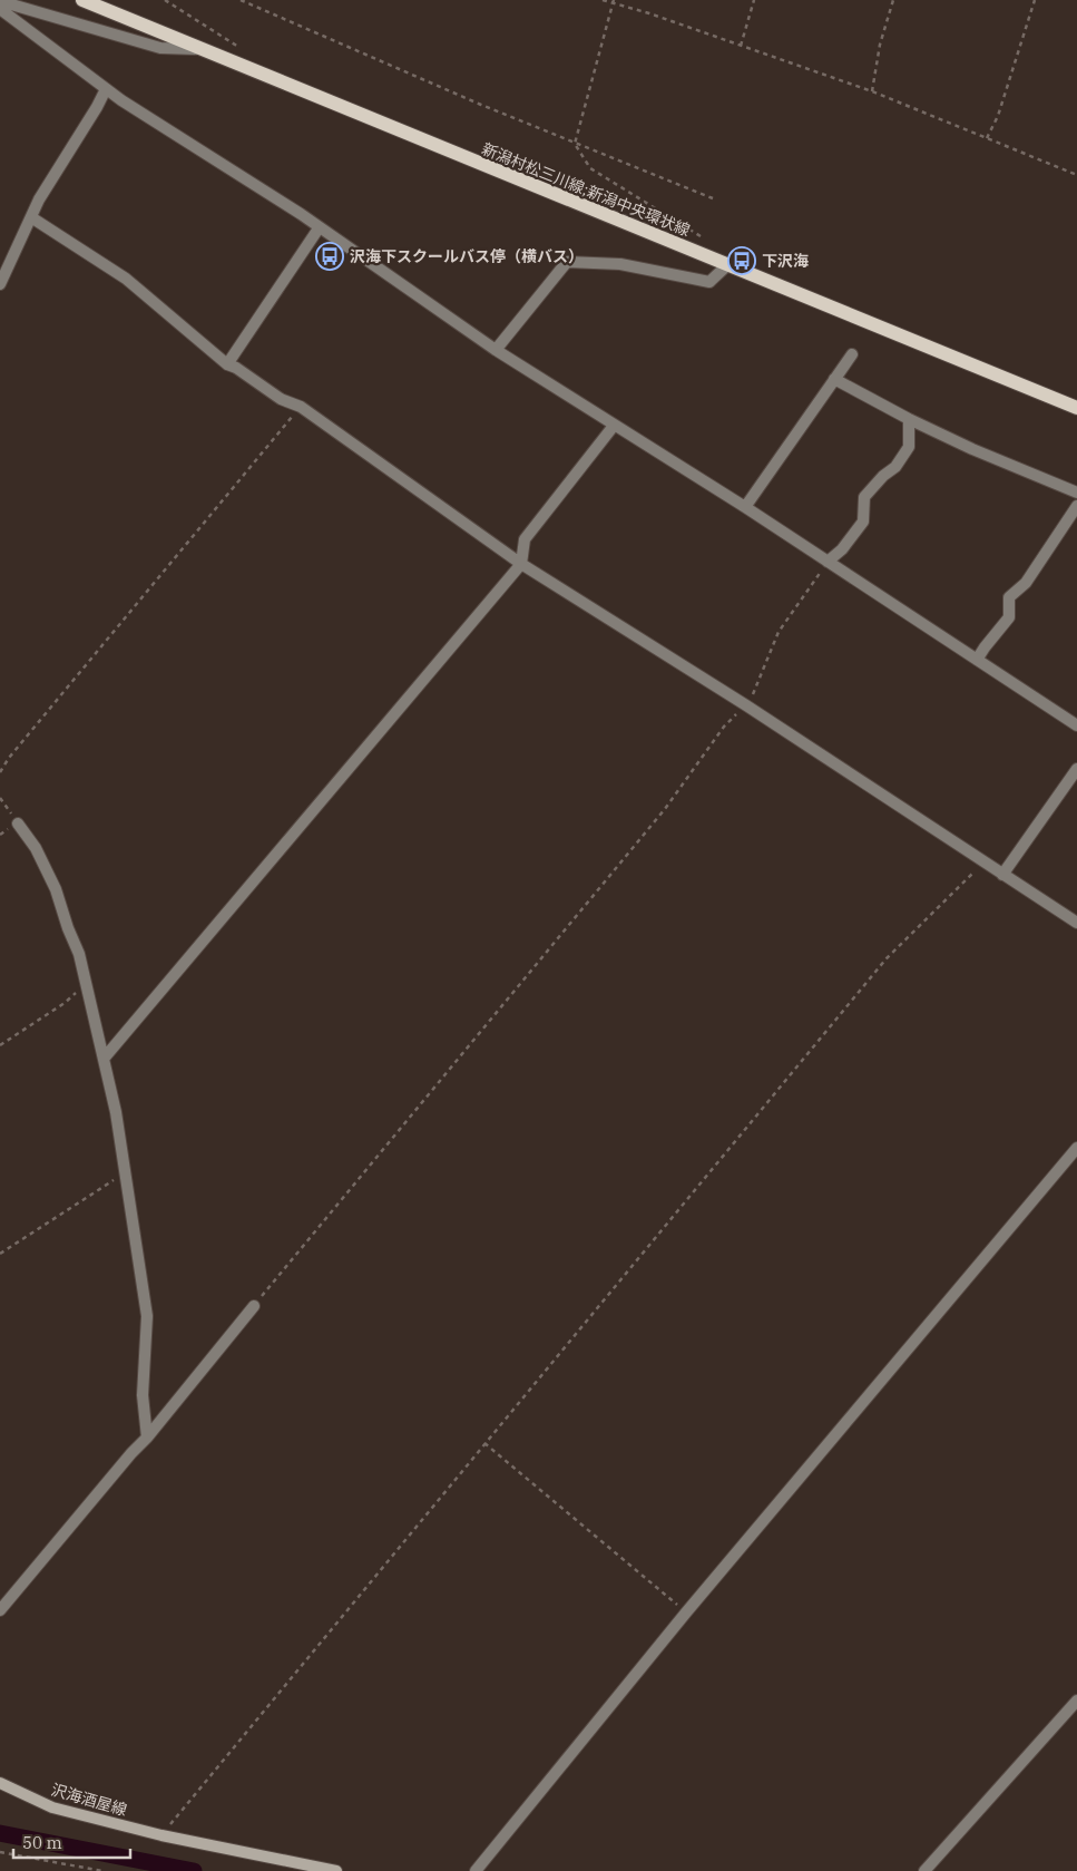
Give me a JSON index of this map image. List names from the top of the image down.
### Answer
{
  "streets": {
    "main road": ["新潟村松三川線;新潟中央環状線", "沢海酒屋線"]
  },
  "places": {
    "bus stop": ["沢海下スクールバス停（横バス）", "下沢海"]
  },
  "scale_bar": "50 m"
}
